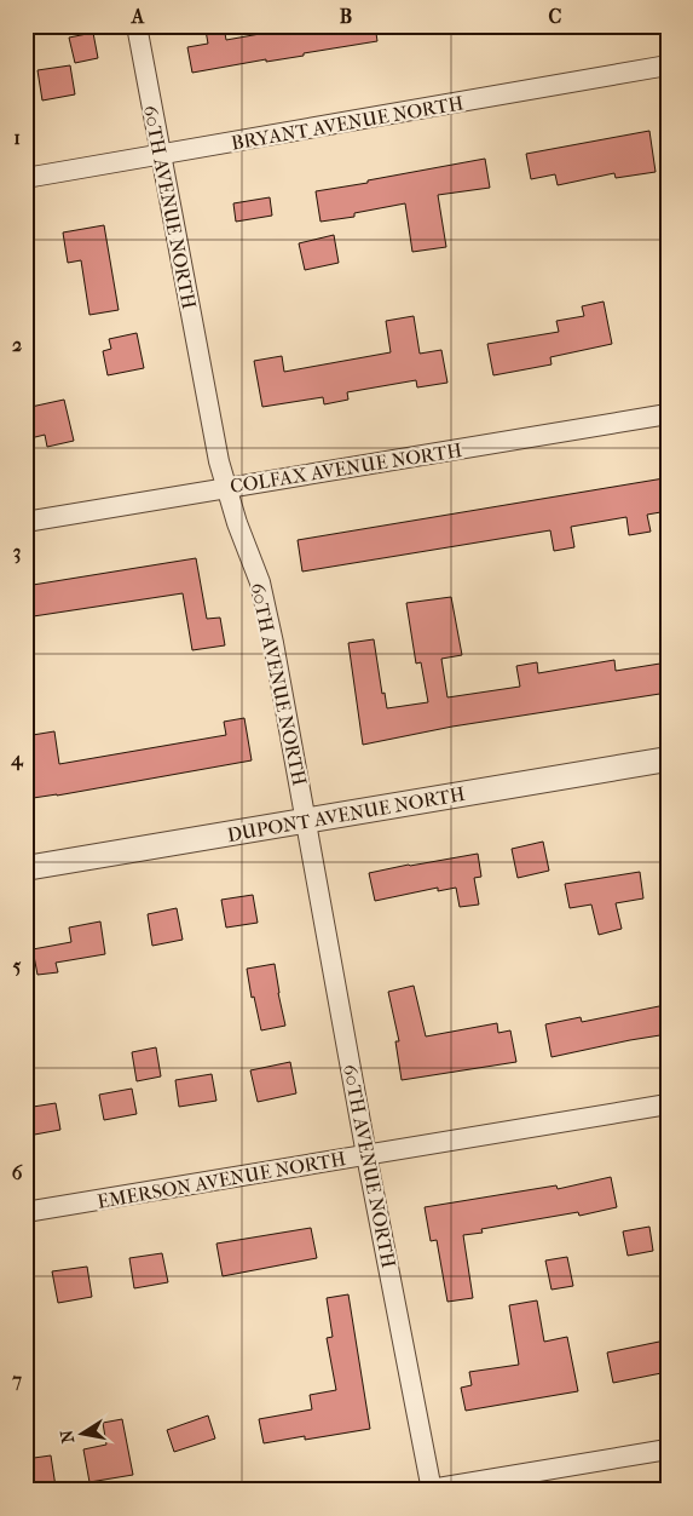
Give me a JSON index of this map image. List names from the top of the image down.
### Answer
{
  "streets": {
    "street": [
      "BRYANT AVENUE NORTH",
      "60TH AVENUE NORTH",
      "COLFAX AVENUE NORTH",
      "DUPONT AVENUE NORTH",
      "EMERSON AVENUE NORTH"
    ]
  },
  "crossings": [
    ["BRYANT AVENUE NORTH", "60TH AVENUE NORTH"],
    ["60TH AVENUE NORTH", "COLFAX AVENUE NORTH"],
    ["60TH AVENUE NORTH", "DUPONT AVENUE NORTH"],
    ["60TH AVENUE NORTH", "EMERSON AVENUE NORTH"]
  ],
  "north": "left",
  "grid": {
    "columns": ["A", "B", "C"],
    "rows": [
      "1",
      "2",
      "3",
      "4",
      "5",
      "6",
      "7"
    ]
  }
}
